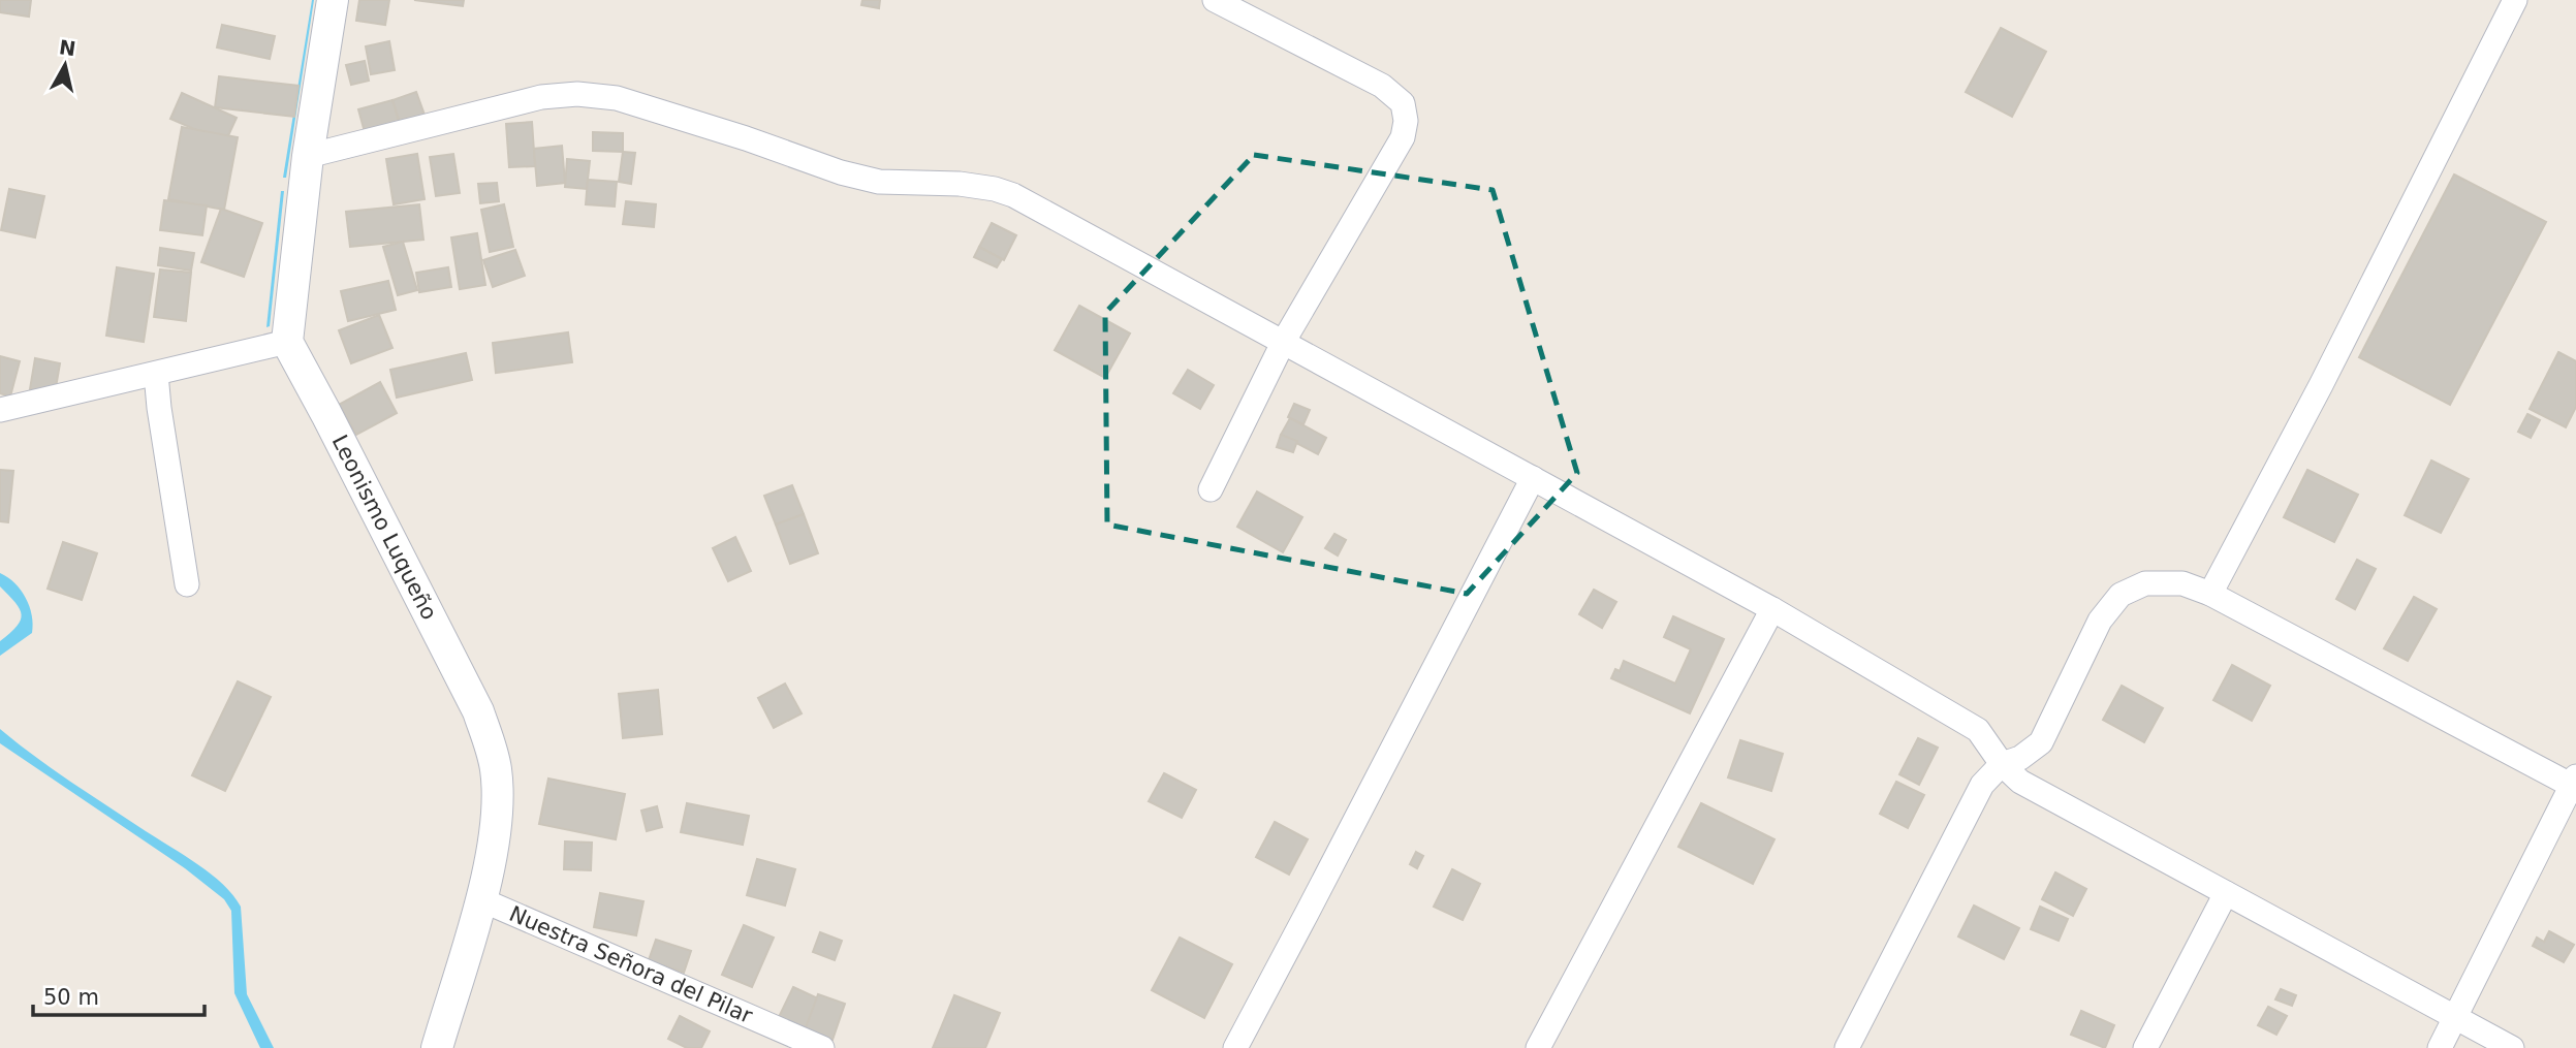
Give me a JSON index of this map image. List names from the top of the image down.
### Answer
{
  "streets": {
    "street": ["Leonismo Luqueño", "Nuestra Señora del Pilar"]
  },
  "crossings": [
    ["Leonismo Luqueño", "Nuestra Señora del Pilar"]
  ],
  "scale_bar": "50 m",
  "north": "top"
}
